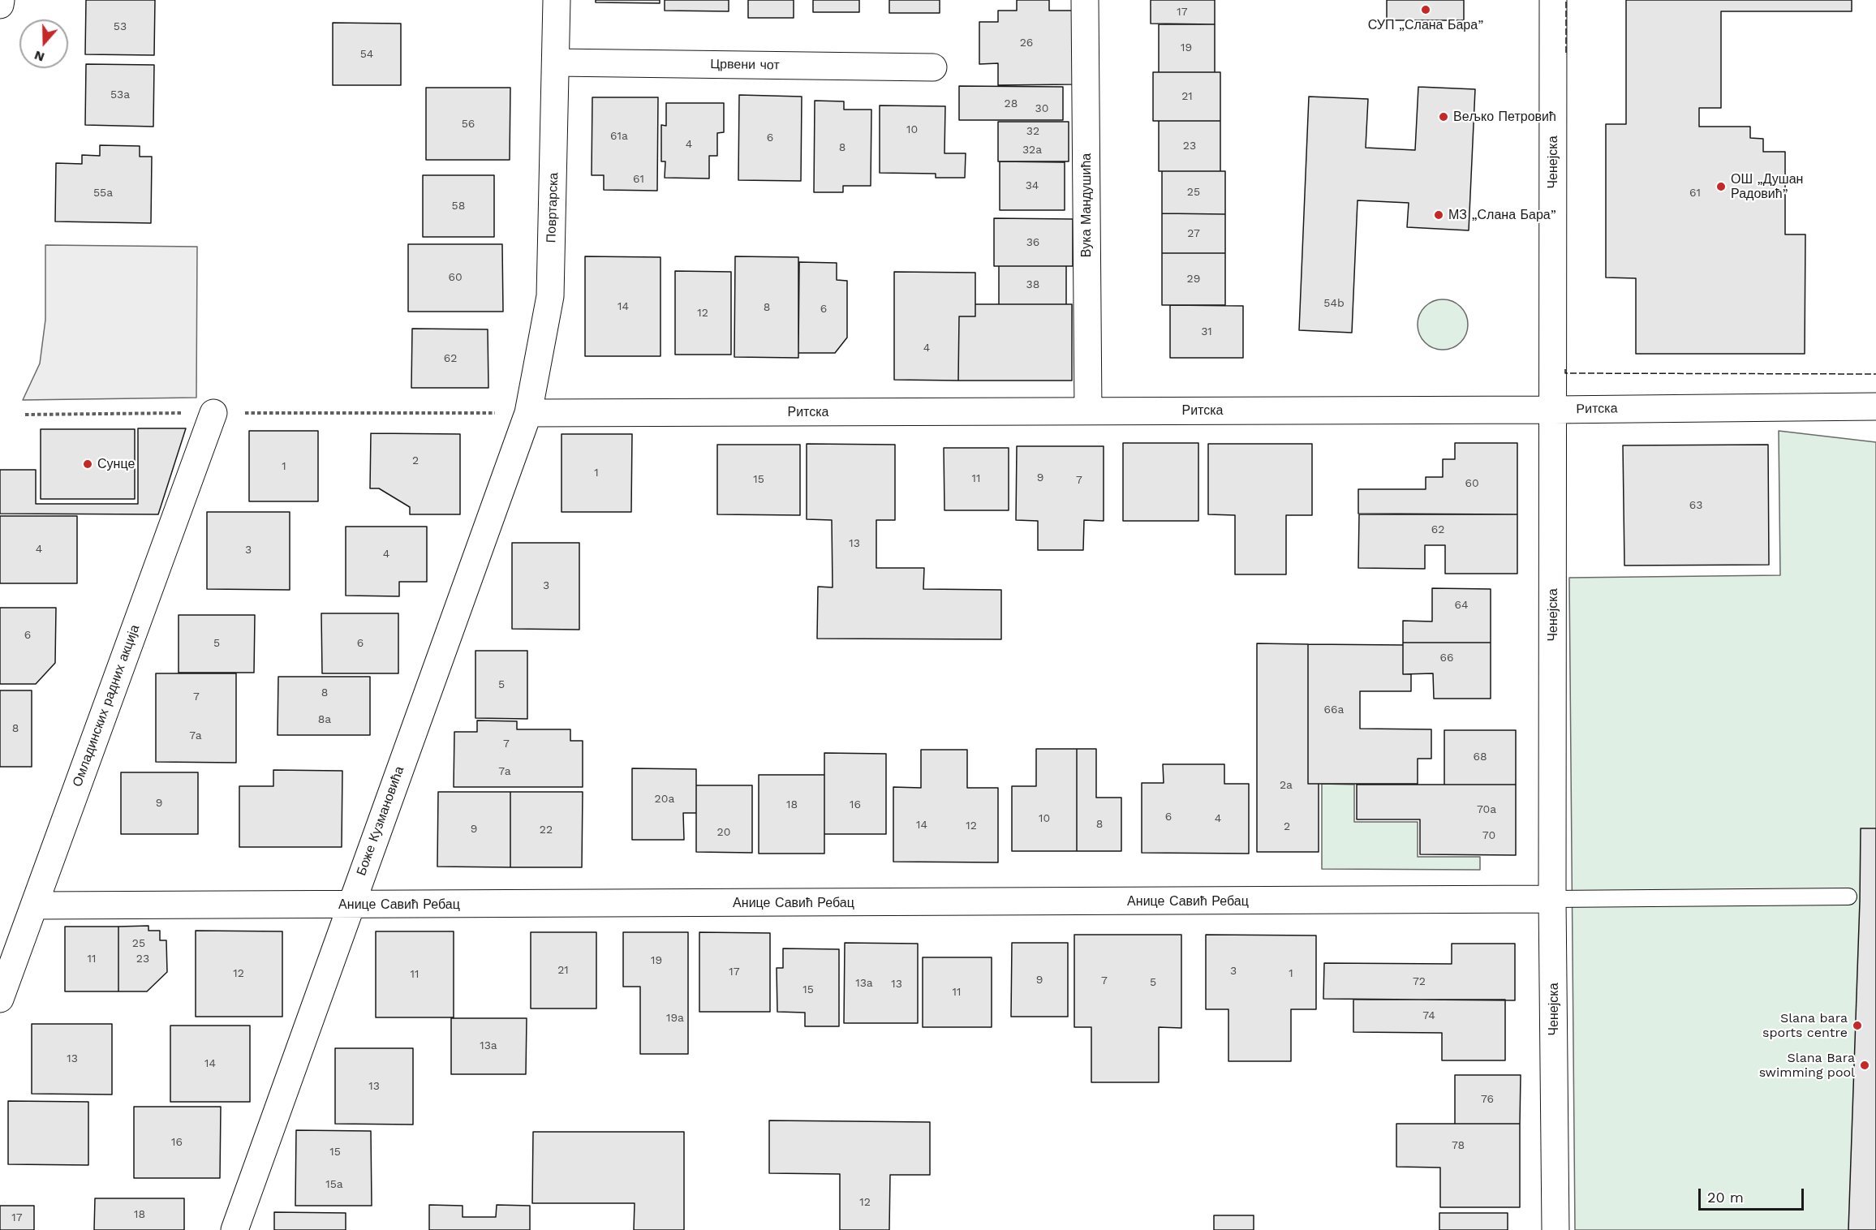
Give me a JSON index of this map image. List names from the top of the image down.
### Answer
{
  "streets": {
    "street": [
      "Црвени чот",
      "Ченејска",
      "Вука Мандушића",
      "Повртарска",
      "Ритска",
      "Омладинских радних акција",
      "Боже Кузмановића",
      "Анице Савић Ребац"
    ]
  },
  "crossings": [
    ["Црвени чот", "Повртарска"],
    ["Ченејска", "Ритска"],
    ["Ченејска", "Анице Савић Ребац"],
    ["Вука Мандушића", "Ритска"],
    ["Повртарска", "Ритска"],
    ["Повртарска", "Боже Кузмановића"],
    ["Ритска", "Боже Кузмановића"],
    ["Омладинских радних акција", "Анице Савић Ребац"],
    ["Боже Кузмановића", "Анице Савић Ребац"]
  ],
  "places": [
    "СУП „Слана Бара”",
    "Вељко Петровић",
    "ОШ „Душан Радовић”",
    "МЗ „Слана Бара”",
    "Сунце",
    "Slana bara sports centre",
    "Slana Bara swimming pool"
  ],
  "house_numbers": [
    "17",
    "53",
    "26",
    "19",
    "54",
    "53a",
    "21",
    "28",
    "30",
    "56",
    "10",
    "32",
    "61a",
    "6",
    "4",
    "23",
    "8",
    "32a",
    "61",
    "34",
    "25",
    "55a",
    "61",
    "58",
    "27",
    "36",
    "60",
    "29",
    "38",
    "54b",
    "14",
    "8",
    "6",
    "12",
    "31",
    "4",
    "62",
    "2",
    "1",
    "1",
    "9",
    "11",
    "15",
    "7",
    "60",
    "63",
    "62",
    "13",
    "4",
    "3",
    "4",
    "3",
    "64",
    "6",
    "5",
    "6",
    "66",
    "5",
    "8",
    "7",
    "66a",
    "8a",
    "8",
    "7a",
    "7",
    "68",
    "7a",
    "2a",
    "20a",
    "9",
    "18",
    "16",
    "70a",
    "6",
    "10",
    "4",
    "8",
    "14",
    "12",
    "2",
    "9",
    "22",
    "20",
    "70",
    "25",
    "11",
    "23",
    "19",
    "21",
    "3",
    "17",
    "12",
    "1",
    "11",
    "9",
    "7",
    "72",
    "5",
    "13a",
    "13",
    "15",
    "11",
    "74",
    "19a",
    "13a",
    "13",
    "14",
    "13",
    "76",
    "16",
    "78",
    "15",
    "15a",
    "12",
    "18",
    "17"
  ],
  "scale_bar": "20 m",
  "north": "bottom"
}
